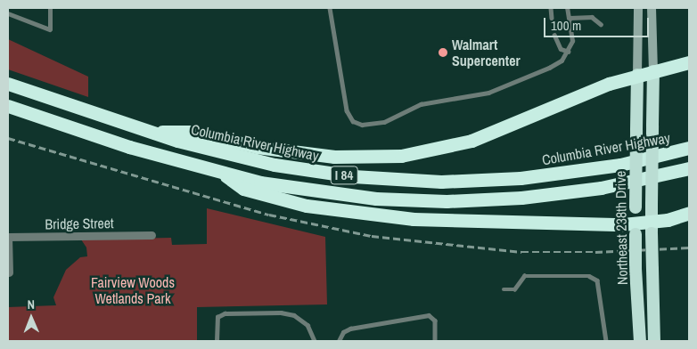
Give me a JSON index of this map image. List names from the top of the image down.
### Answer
{
  "streets": {
    "highway": ["Columbia River Highway", "I 84", "Northeast 238th Drive"],
    "street": ["Bridge Street"]
  },
  "parks": ["Fairview Woods Wetlands Park"],
  "places": ["Walmart Supercenter"],
  "scale_bar": "100 m",
  "north": "top"
}
